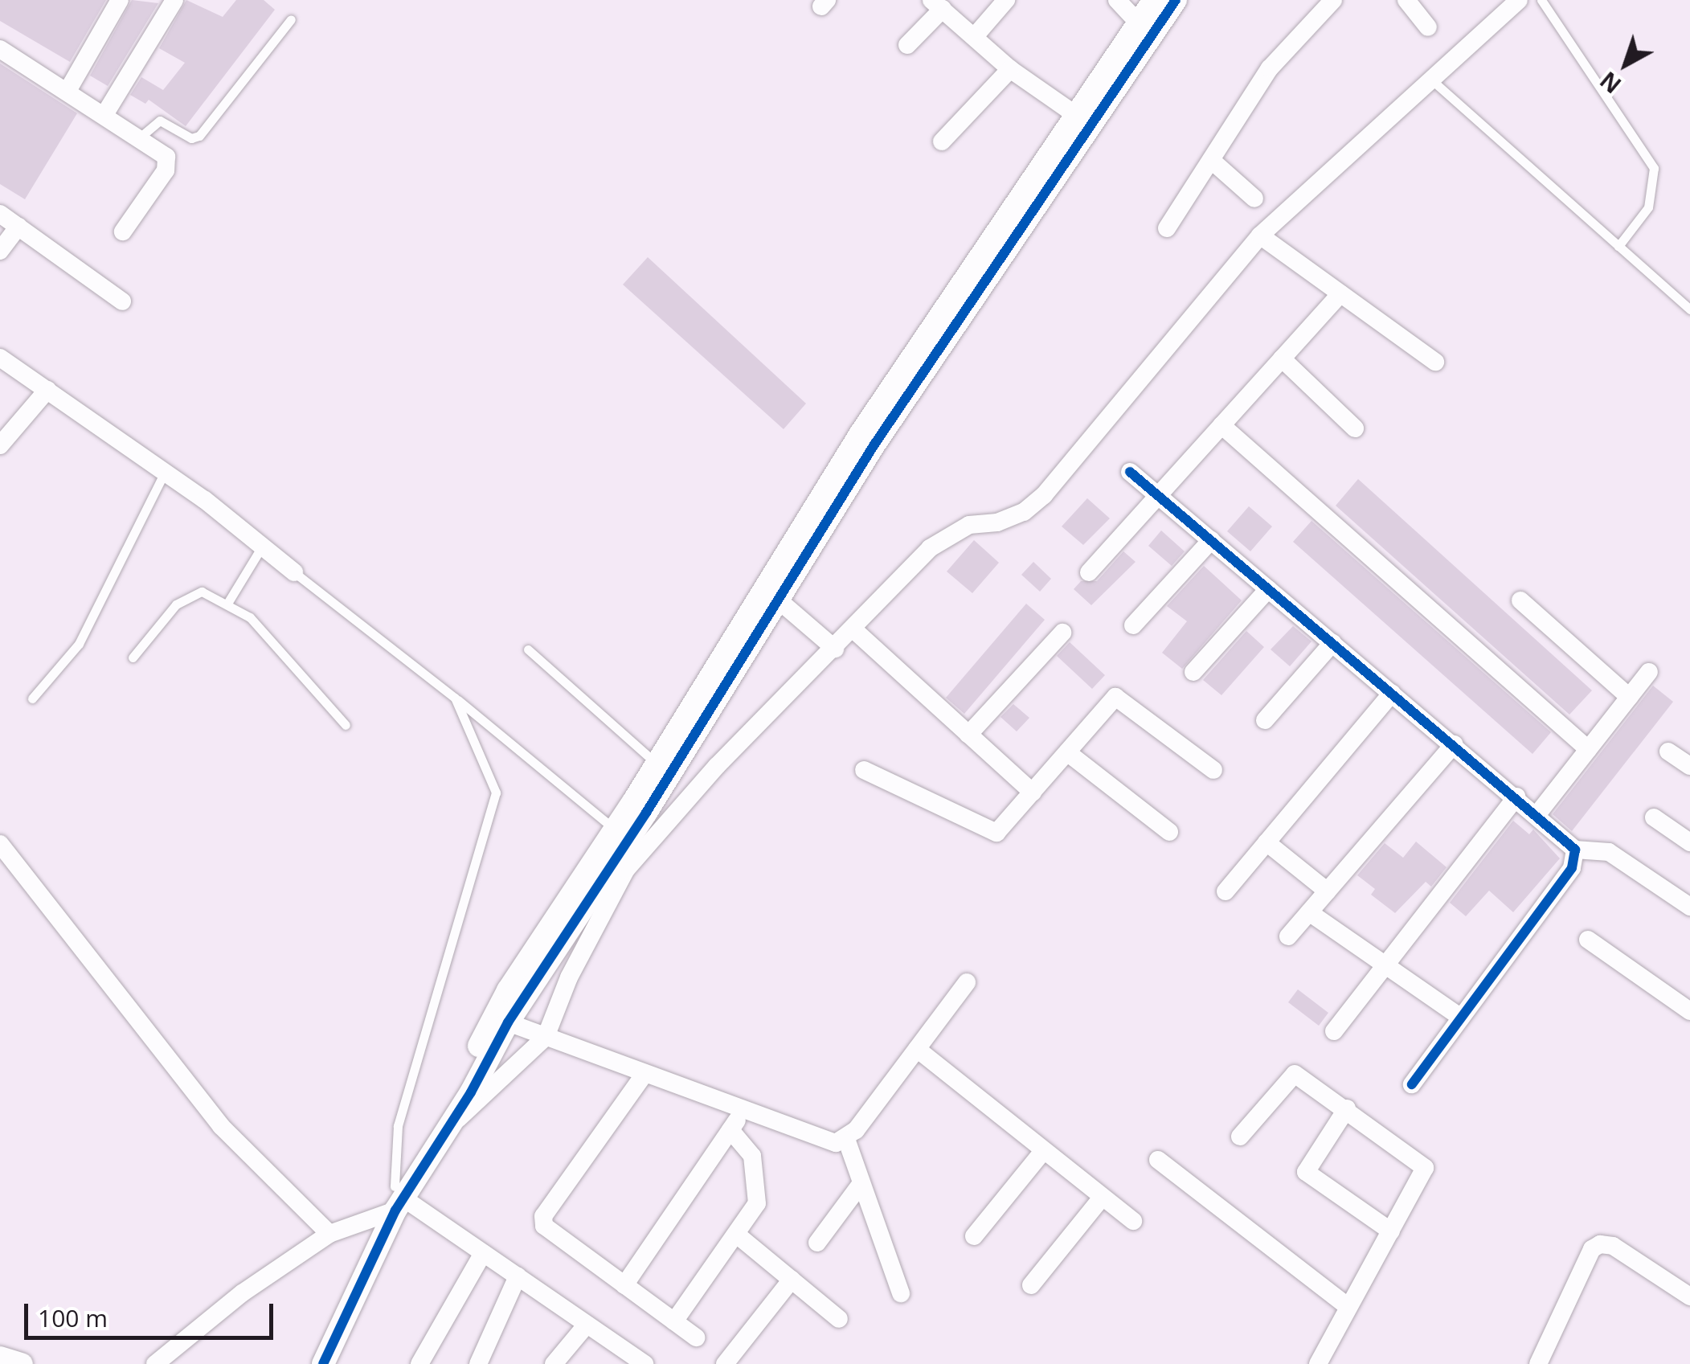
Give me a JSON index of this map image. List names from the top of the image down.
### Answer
{
  "scale_bar": "100 m",
  "north": "bottom left"
}
